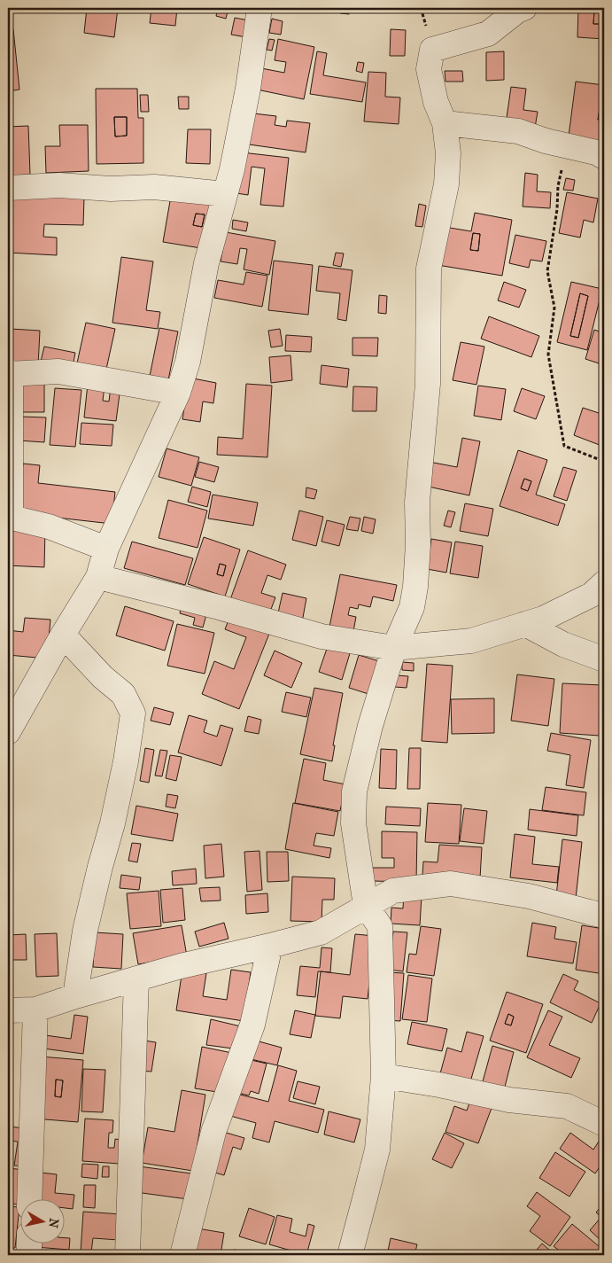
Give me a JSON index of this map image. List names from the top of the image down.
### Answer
{
  "north": "right"
}
